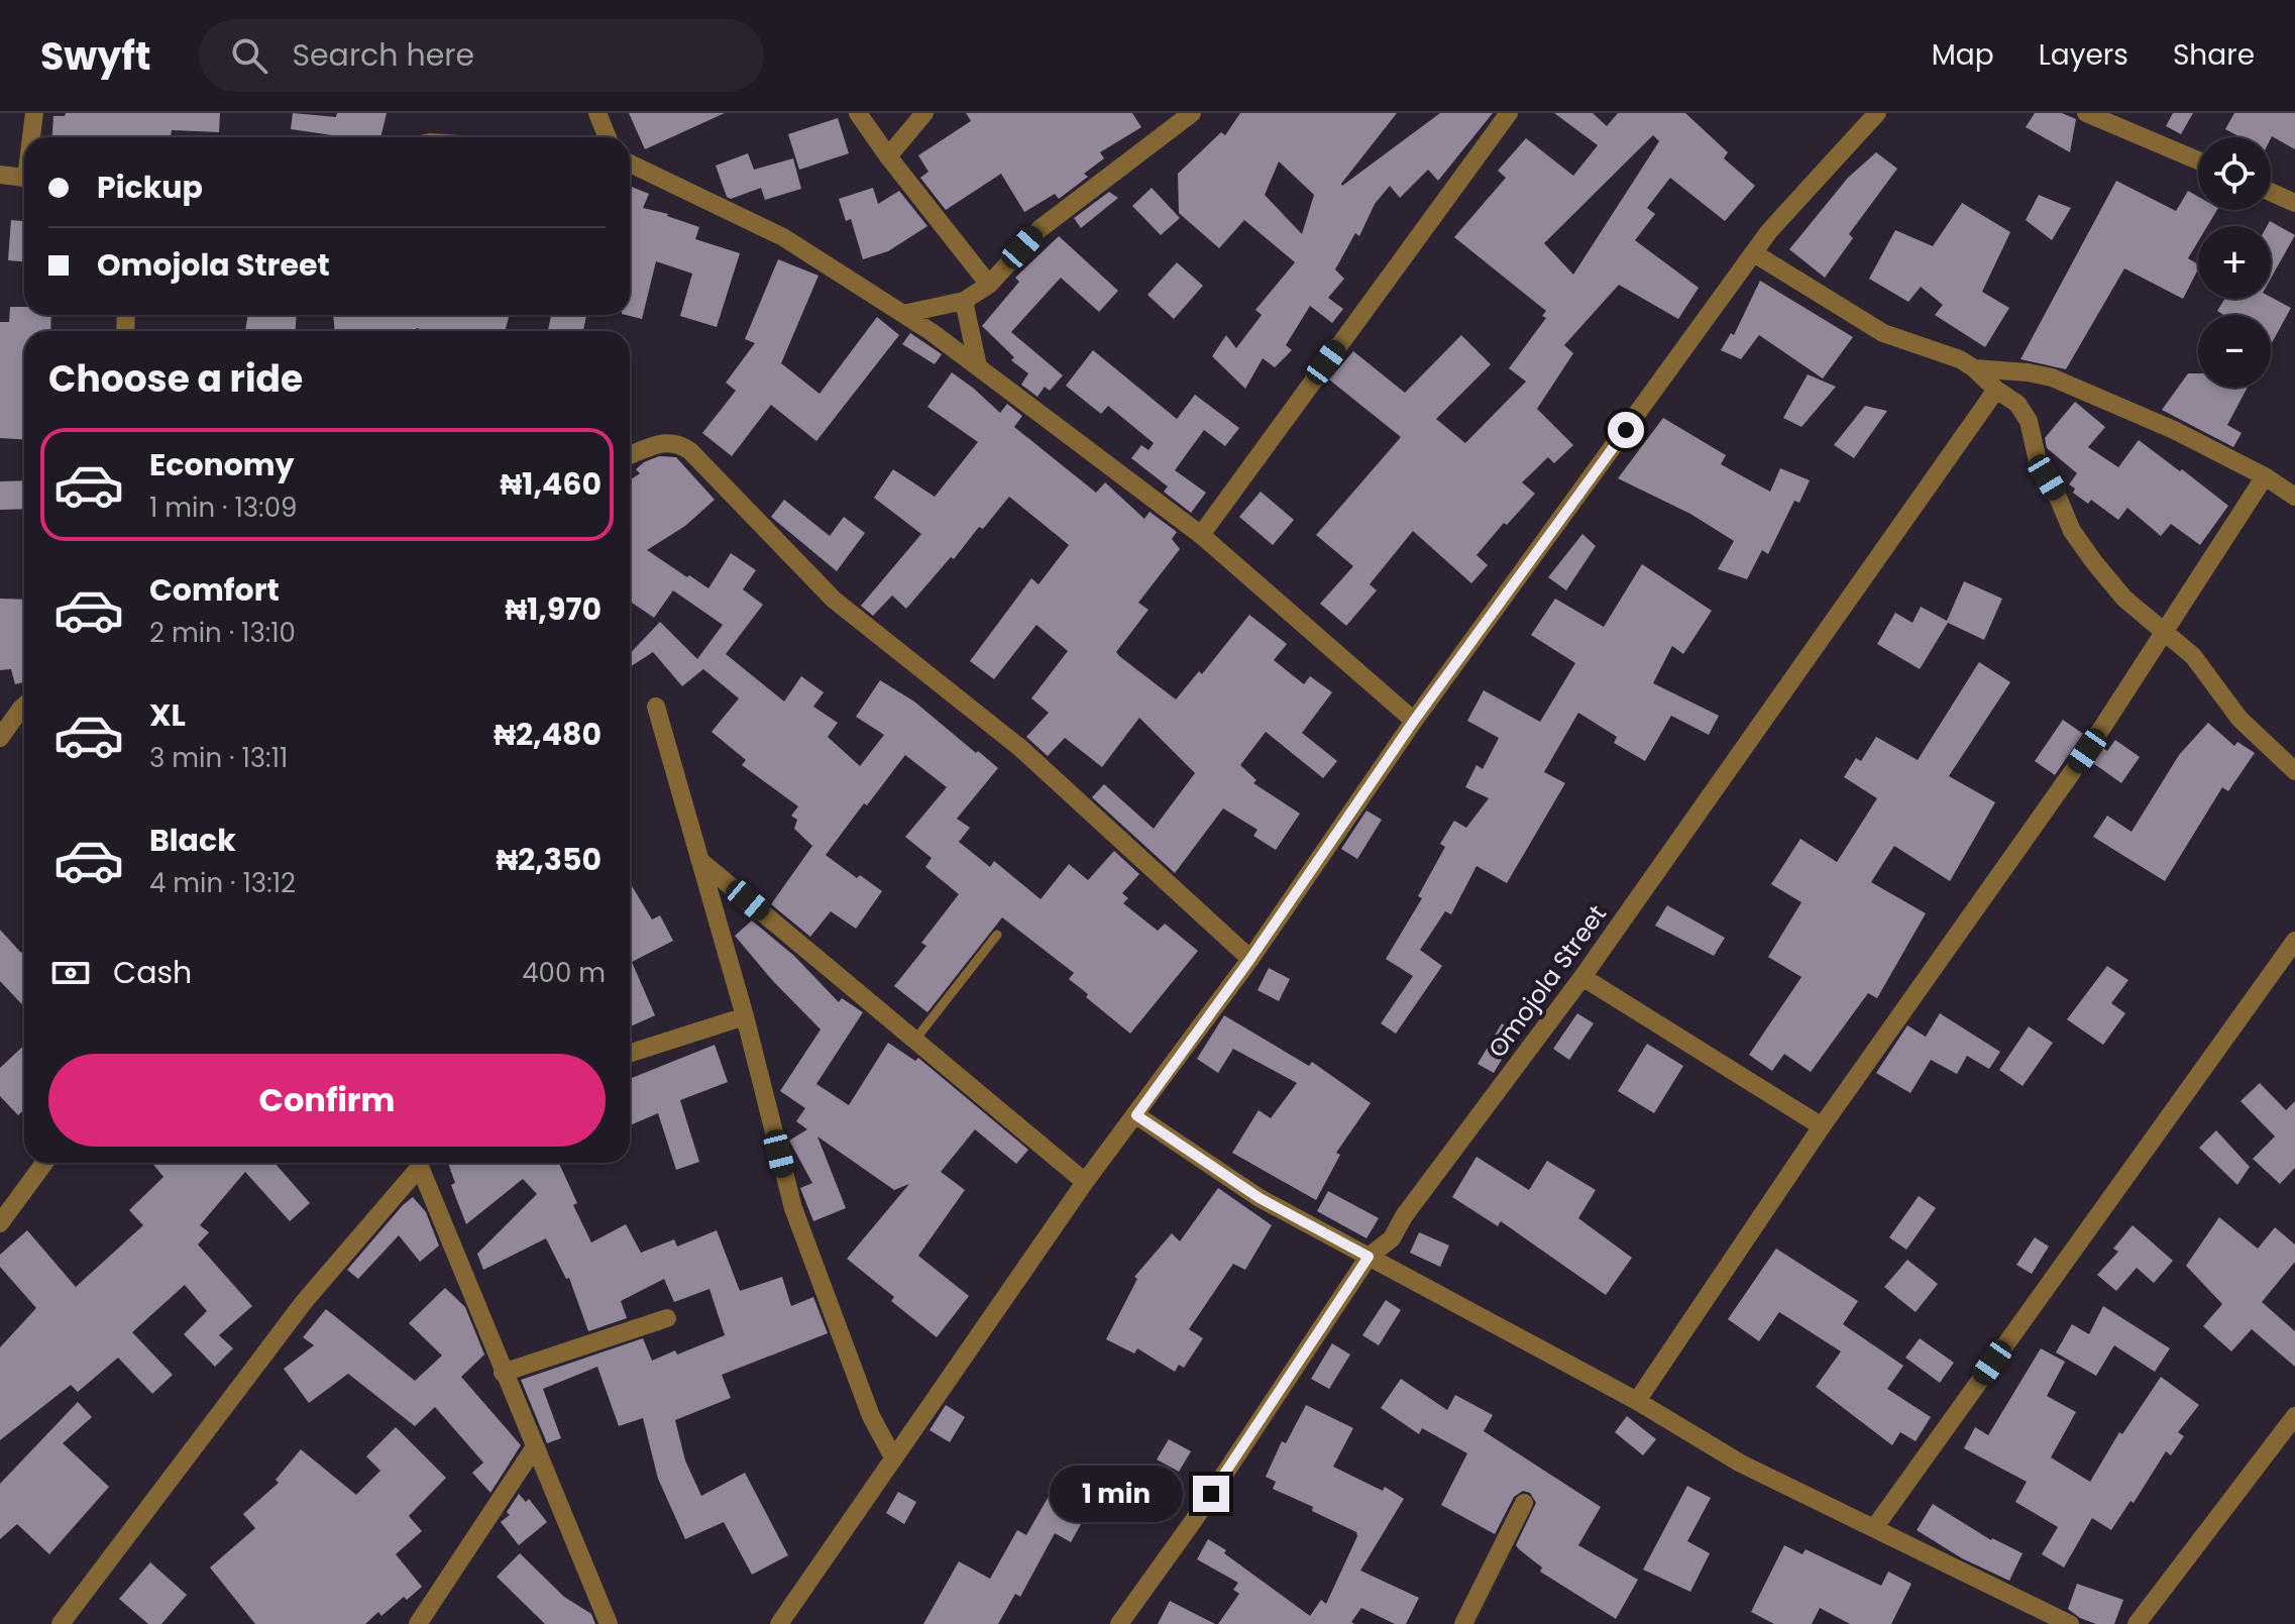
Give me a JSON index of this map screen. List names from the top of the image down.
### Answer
{
  "streets": {
    "street": ["Omojola Street"]
  },
  "page": {
    "header": "Swyft",
    "search": "Search here",
    "nav": ["Map", "Layers", "Share"],
    "map_buttons": ["+", "−"],
    "banner": ["Pickup", "Omojola Street"],
    "heading": "Choose a ride",
    "list": [
      {
        "name": "Economy",
        "note": "1 min · 13:09",
        "value": "₦1,460"
      },
      {
        "name": "Comfort",
        "note": "2 min · 13:10",
        "value": "₦1,970"
      },
      {
        "name": "XL",
        "note": "3 min · 13:11",
        "value": "₦2,480"
      },
      {
        "name": "Black",
        "note": "4 min · 13:12",
        "value": "₦2,350"
      }
    ],
    "pay": ["Cash", "400 m"],
    "buttons": "Confirm",
    "bubble": "1 min"
  }
}
